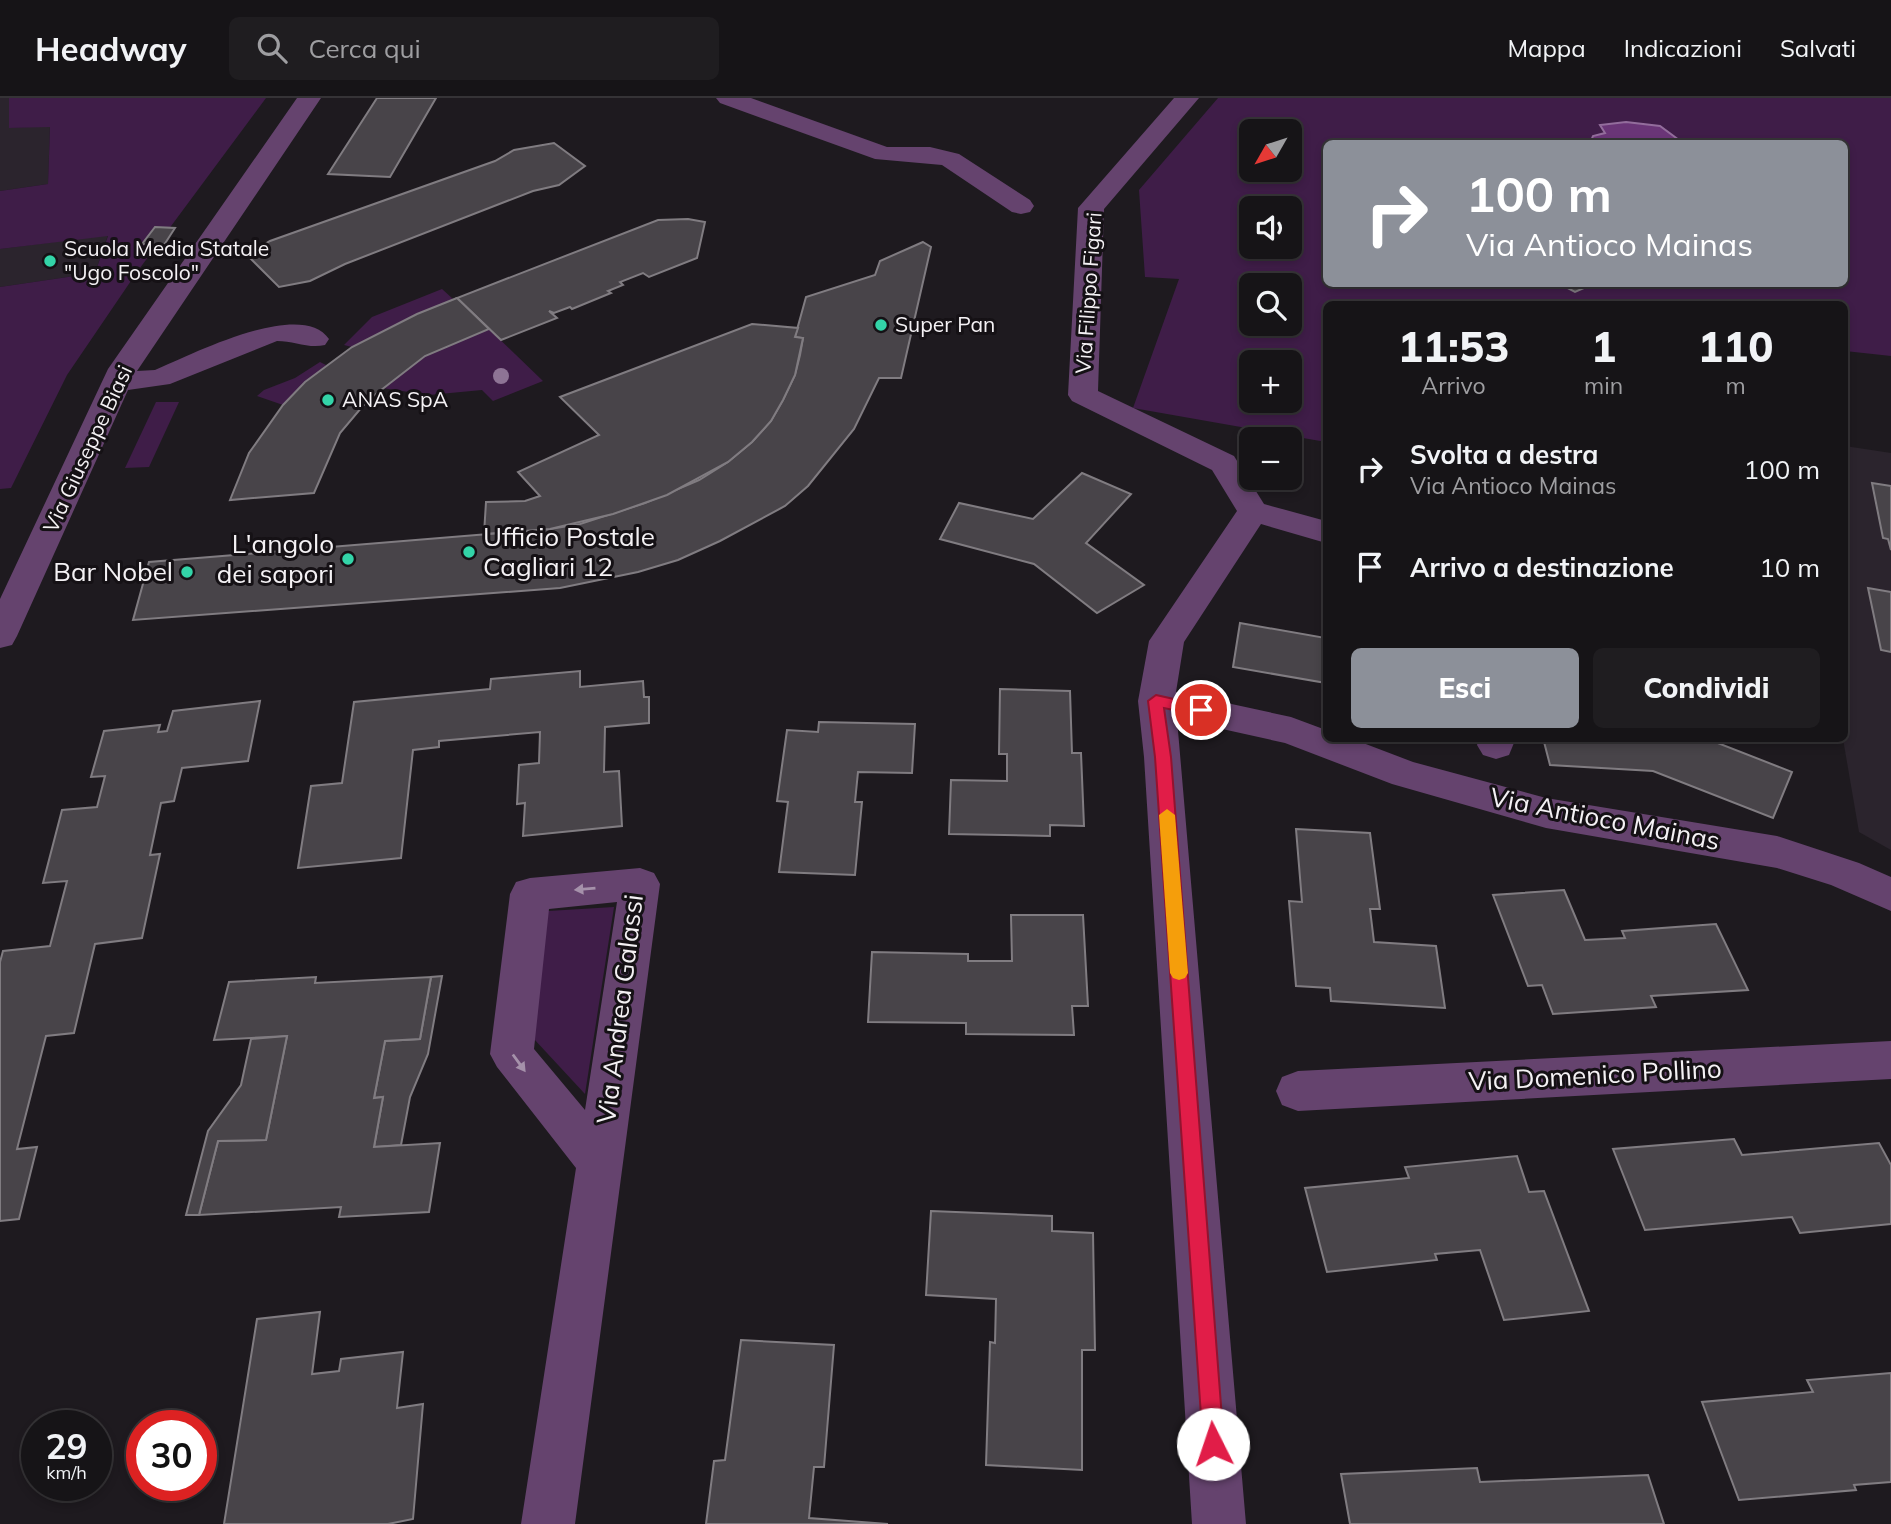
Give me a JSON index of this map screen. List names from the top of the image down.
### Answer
{
  "streets": {
    "street": [
      "Via Filippo Figari",
      "Via Giuseppe Biasi",
      "Via Antioco Mainas",
      "Via Andrea Galassi",
      "Via Domenico Pollino"
    ]
  },
  "places": [
    "Scuola Media Statale \"Ugo Foscolo\"",
    "Super Pan",
    "ANAS SpA",
    "Ufficio Postale Cagliari 12",
    "L'angolo dei sapori",
    "Bar Nobel"
  ],
  "north": "bottom left",
  "page": {
    "header": "Headway",
    "search": "Cerca qui",
    "nav": ["Mappa", "Indicazioni", "Salvati"],
    "map_buttons": ["+", "−"],
    "turn": ["100 m", "Via Antioco Mainas"],
    "eta": [
      "11:53",
      "Arrivo",
      "1",
      "min",
      "110",
      "m"
    ],
    "list": [
      {
        "name": "Svolta a destra",
        "note": "Via Antioco Mainas",
        "value": "100 m"
      },
      {
        "name": "Arrivo a destinazione",
        "value": "10 m"
      }
    ],
    "buttons": ["Esci", "Condividi"],
    "speed": "29 km/h",
    "limit": "30"
  }
}
